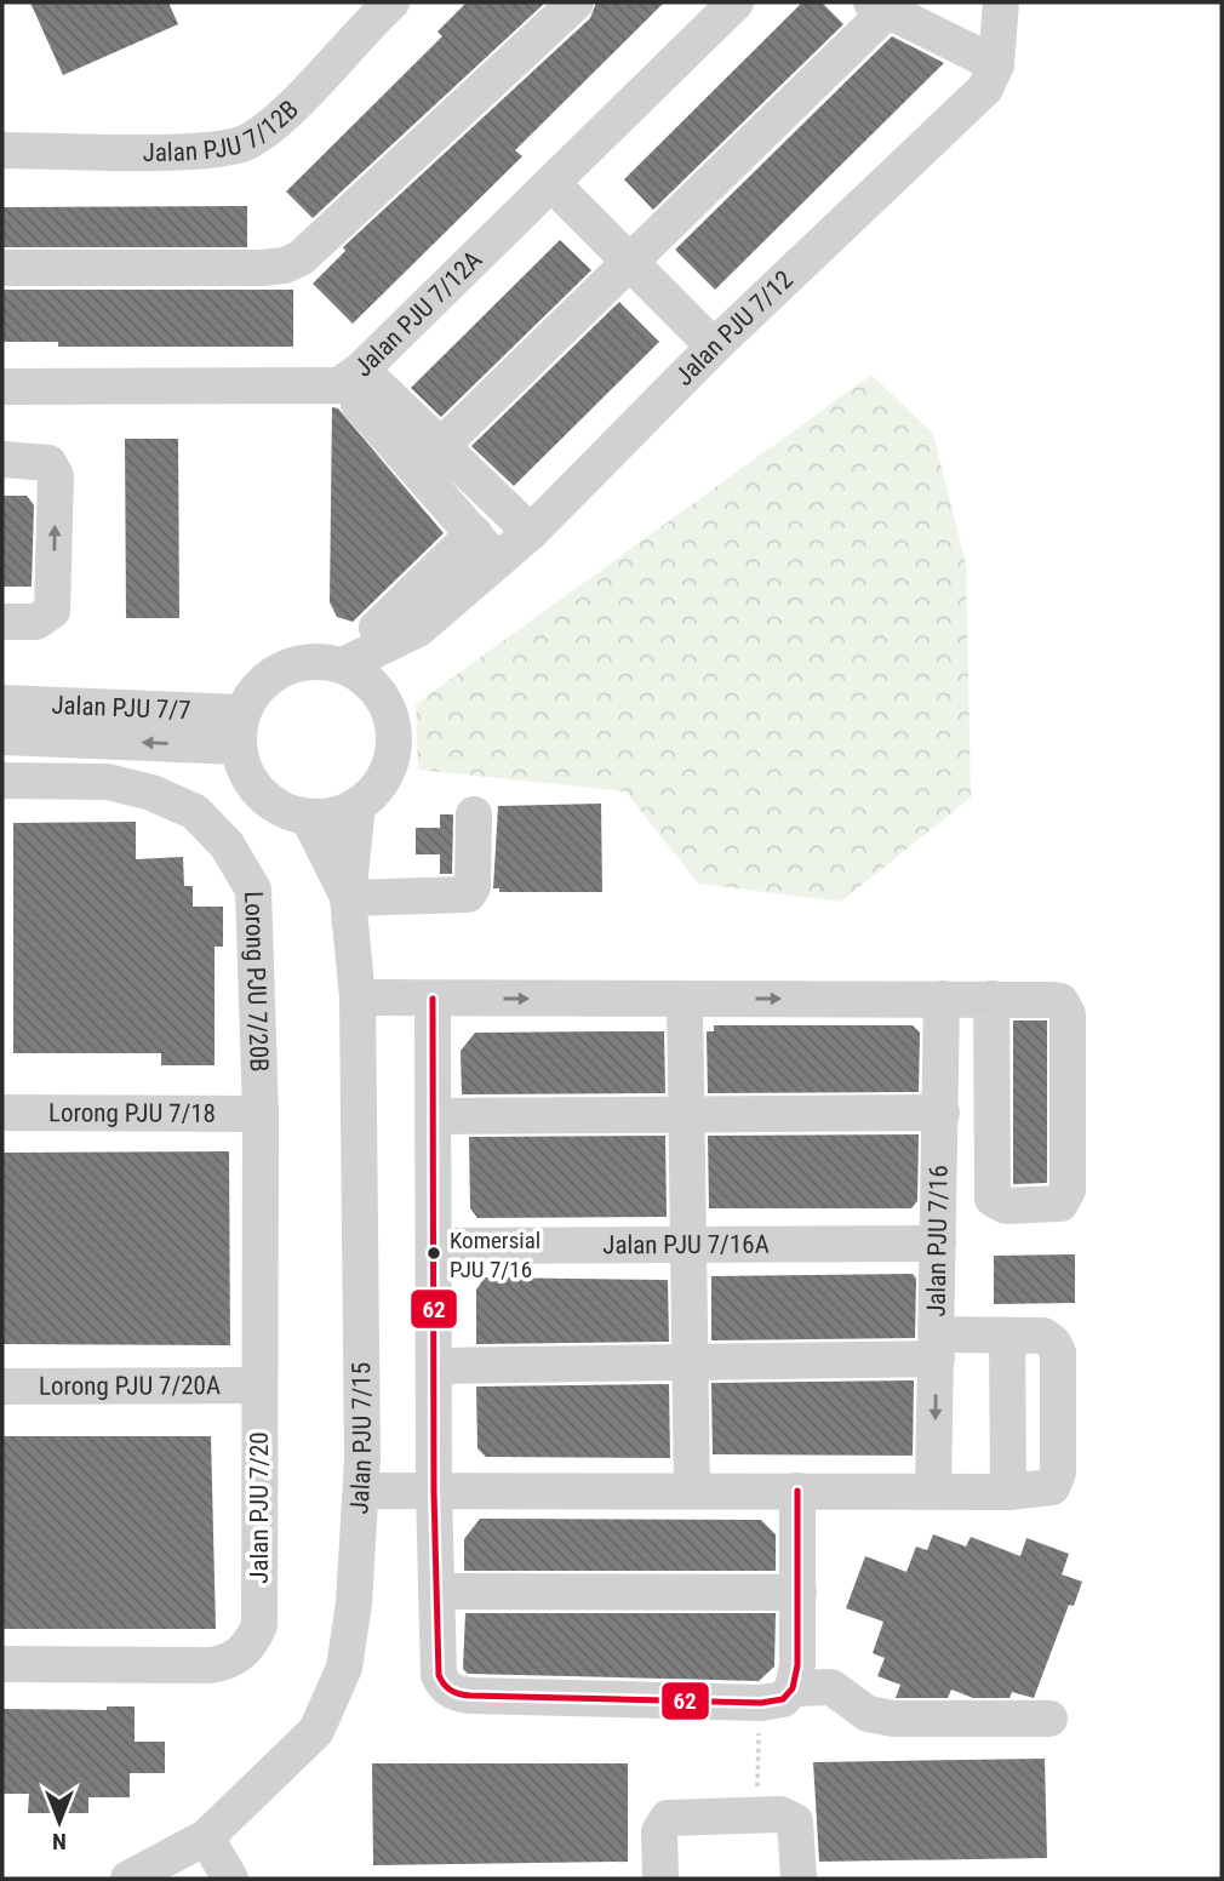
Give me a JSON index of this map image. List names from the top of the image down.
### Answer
{
  "streets": {
    "street": [
      "Jalan PJU 7/12B",
      "Jalan PJU 7/12A",
      "Jalan PJU 7/12",
      "Jalan PJU 7/7",
      "Lorong PJU 7/20B",
      "Lorong PJU 7/18",
      "Jalan PJU 7/16",
      "Jalan PJU 7/16A",
      "Lorong PJU 7/20A",
      "Jalan PJU 7/15",
      "Jalan PJU 7/20"
    ]
  },
  "crossings": [
    ["Jalan PJU 7/12", "Jalan PJU 7/7"],
    ["Jalan PJU 7/12", "Jalan PJU 7/15"],
    ["Jalan PJU 7/7", "Jalan PJU 7/15"],
    ["Lorong PJU 7/20B", "Lorong PJU 7/18"],
    ["Lorong PJU 7/20B", "Jalan PJU 7/20"],
    ["Lorong PJU 7/18", "Jalan PJU 7/20"],
    ["Jalan PJU 7/16", "Jalan PJU 7/16A"],
    ["Lorong PJU 7/20A", "Jalan PJU 7/20"]
  ],
  "places": ["Komersial PJU 7/16"],
  "lines": ["transit line 62"],
  "north": "bottom"
}
